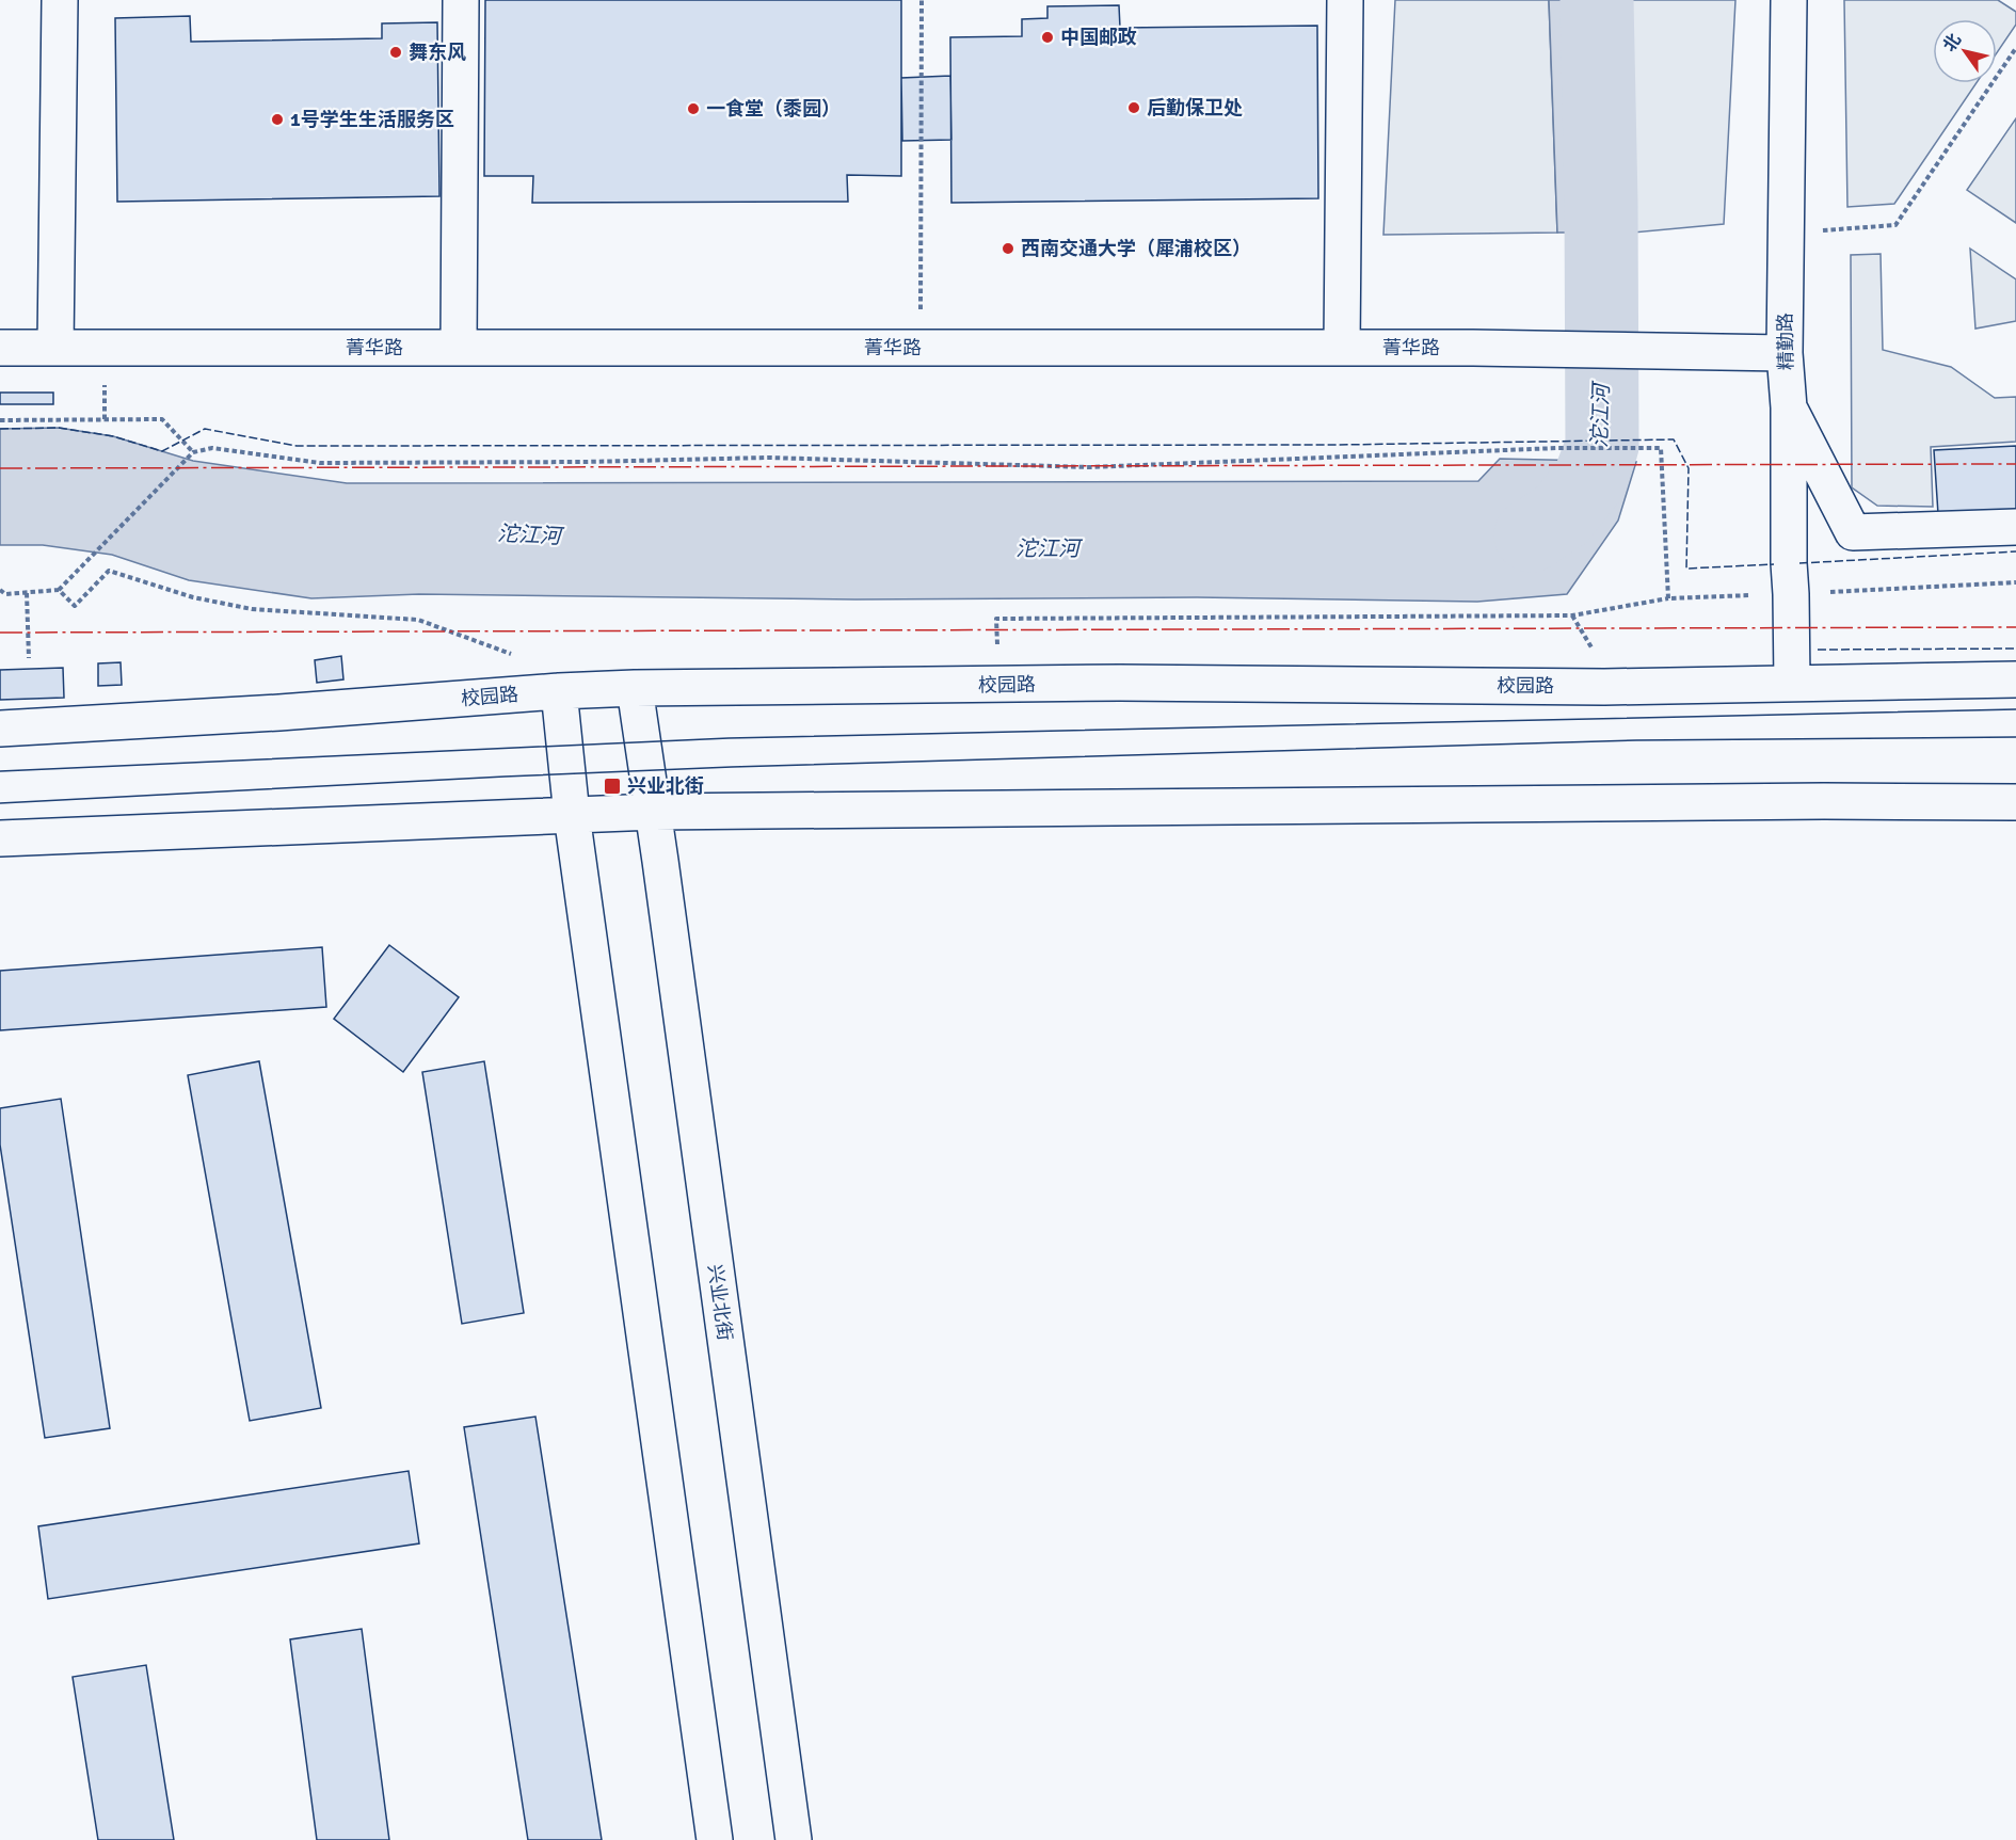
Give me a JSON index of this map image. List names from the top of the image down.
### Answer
{
  "streets": {
    "street": [
      "精勤路",
      "菁华路",
      "校园路",
      "兴业北街"
    ]
  },
  "crossings": [
    ["精勤路", "菁华路"],
    ["精勤路", "校园路"],
    ["校园路", "兴业北街"]
  ],
  "water": ["沱江河"],
  "places": {
    "other": [
      "中国邮政",
      "舞东风",
      "后勤保卫处",
      "一食堂（黍园）",
      "1号学生生活服务区",
      "西南交通大学（犀浦校区）"
    ],
    "transit": ["兴业北街"]
  },
  "north": "top left"
}
